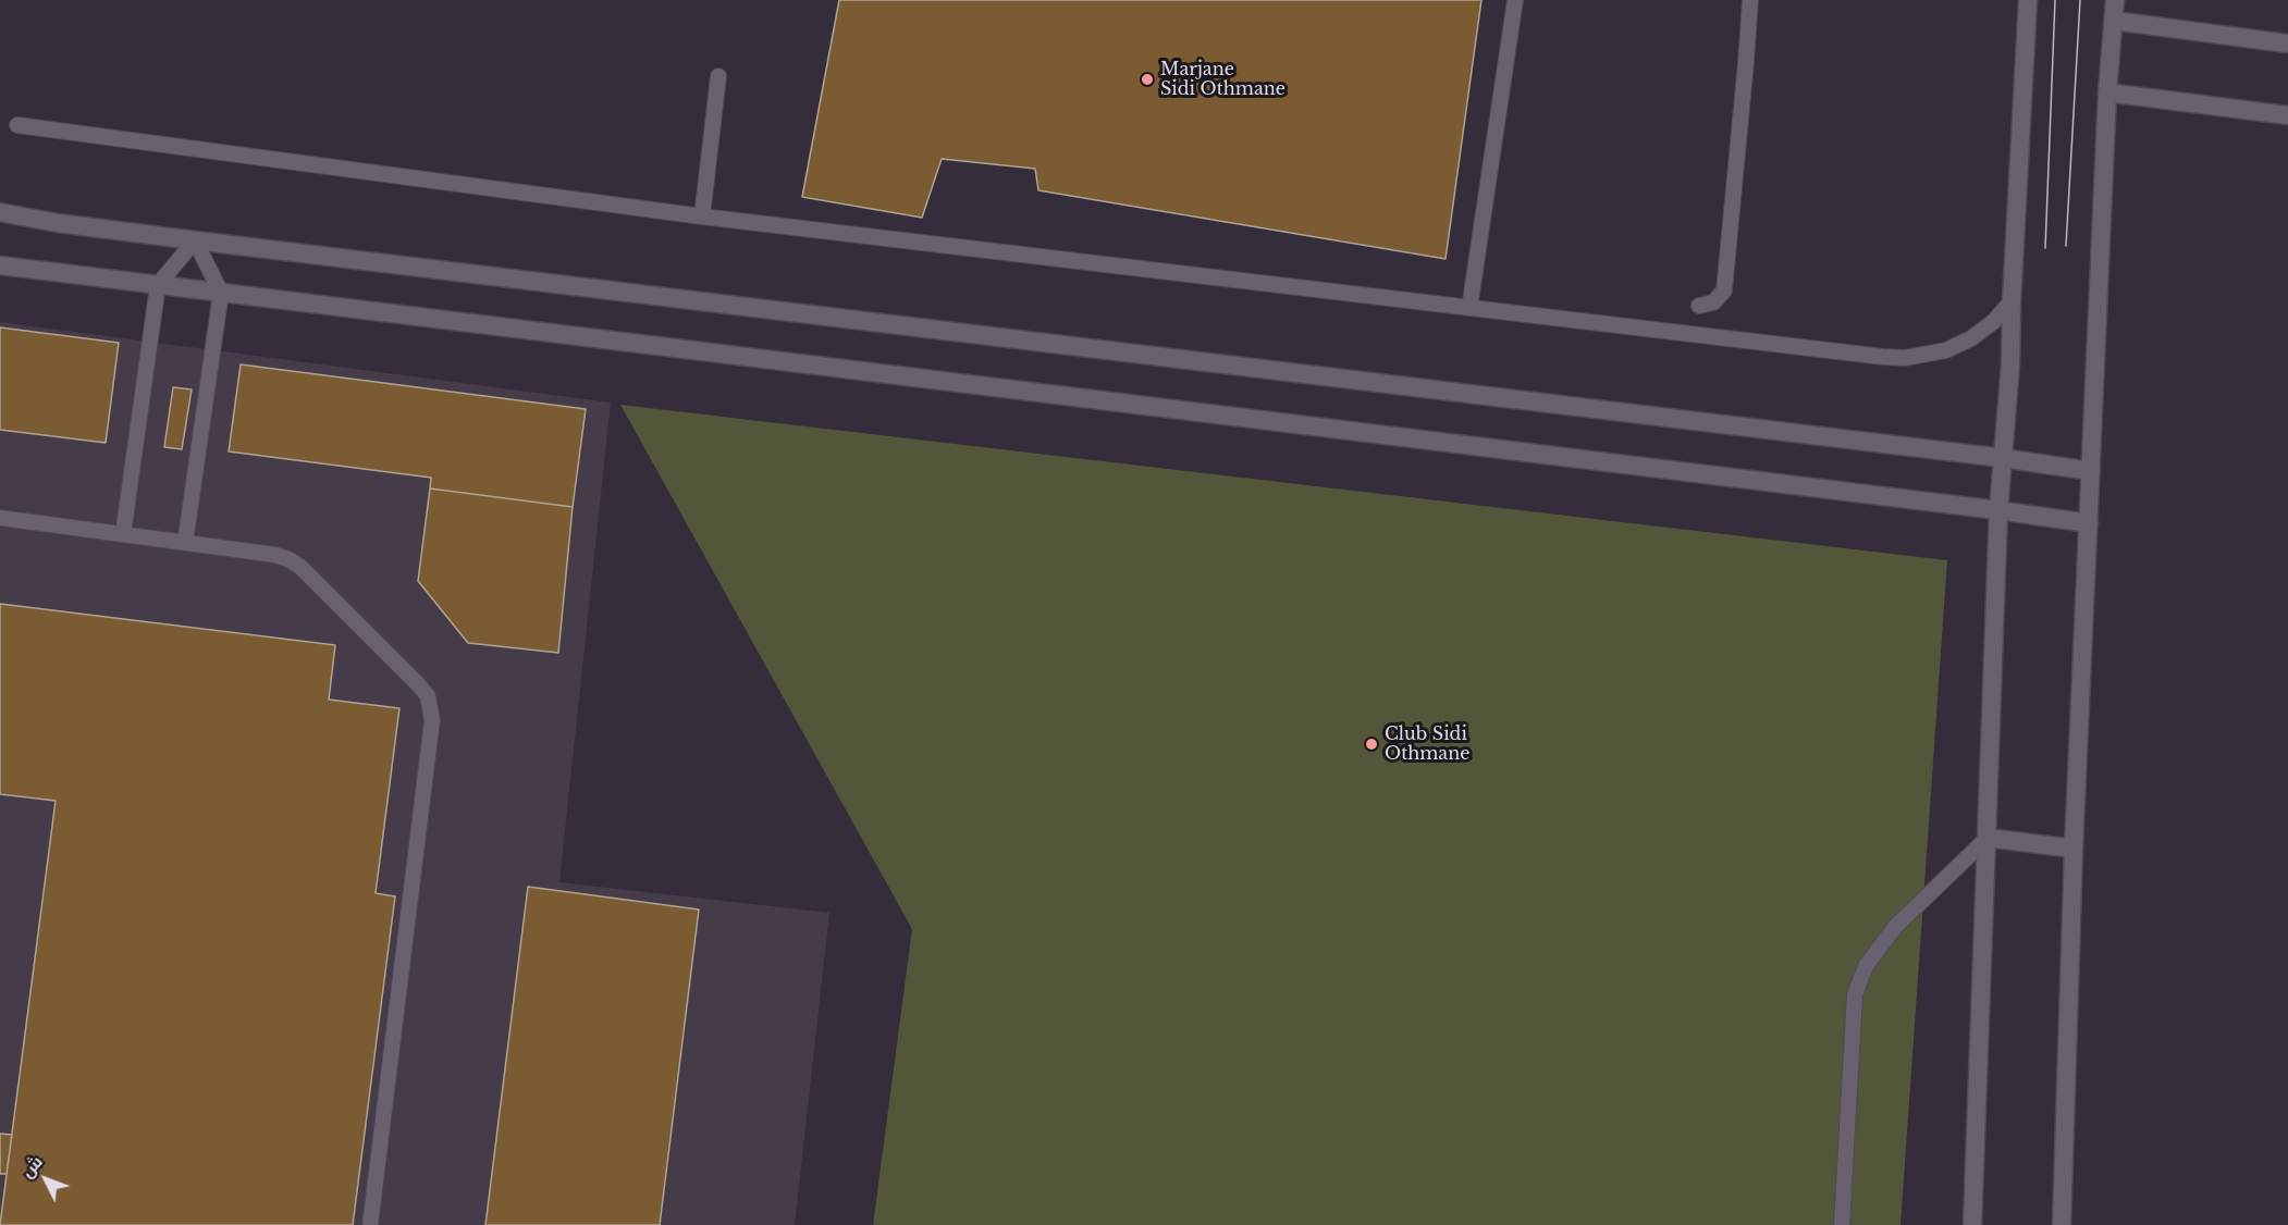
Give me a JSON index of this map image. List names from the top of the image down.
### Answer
{
  "places": ["Marjane Sidi Othmane", "Club Sidi Othmane"],
  "north": "top left"
}
